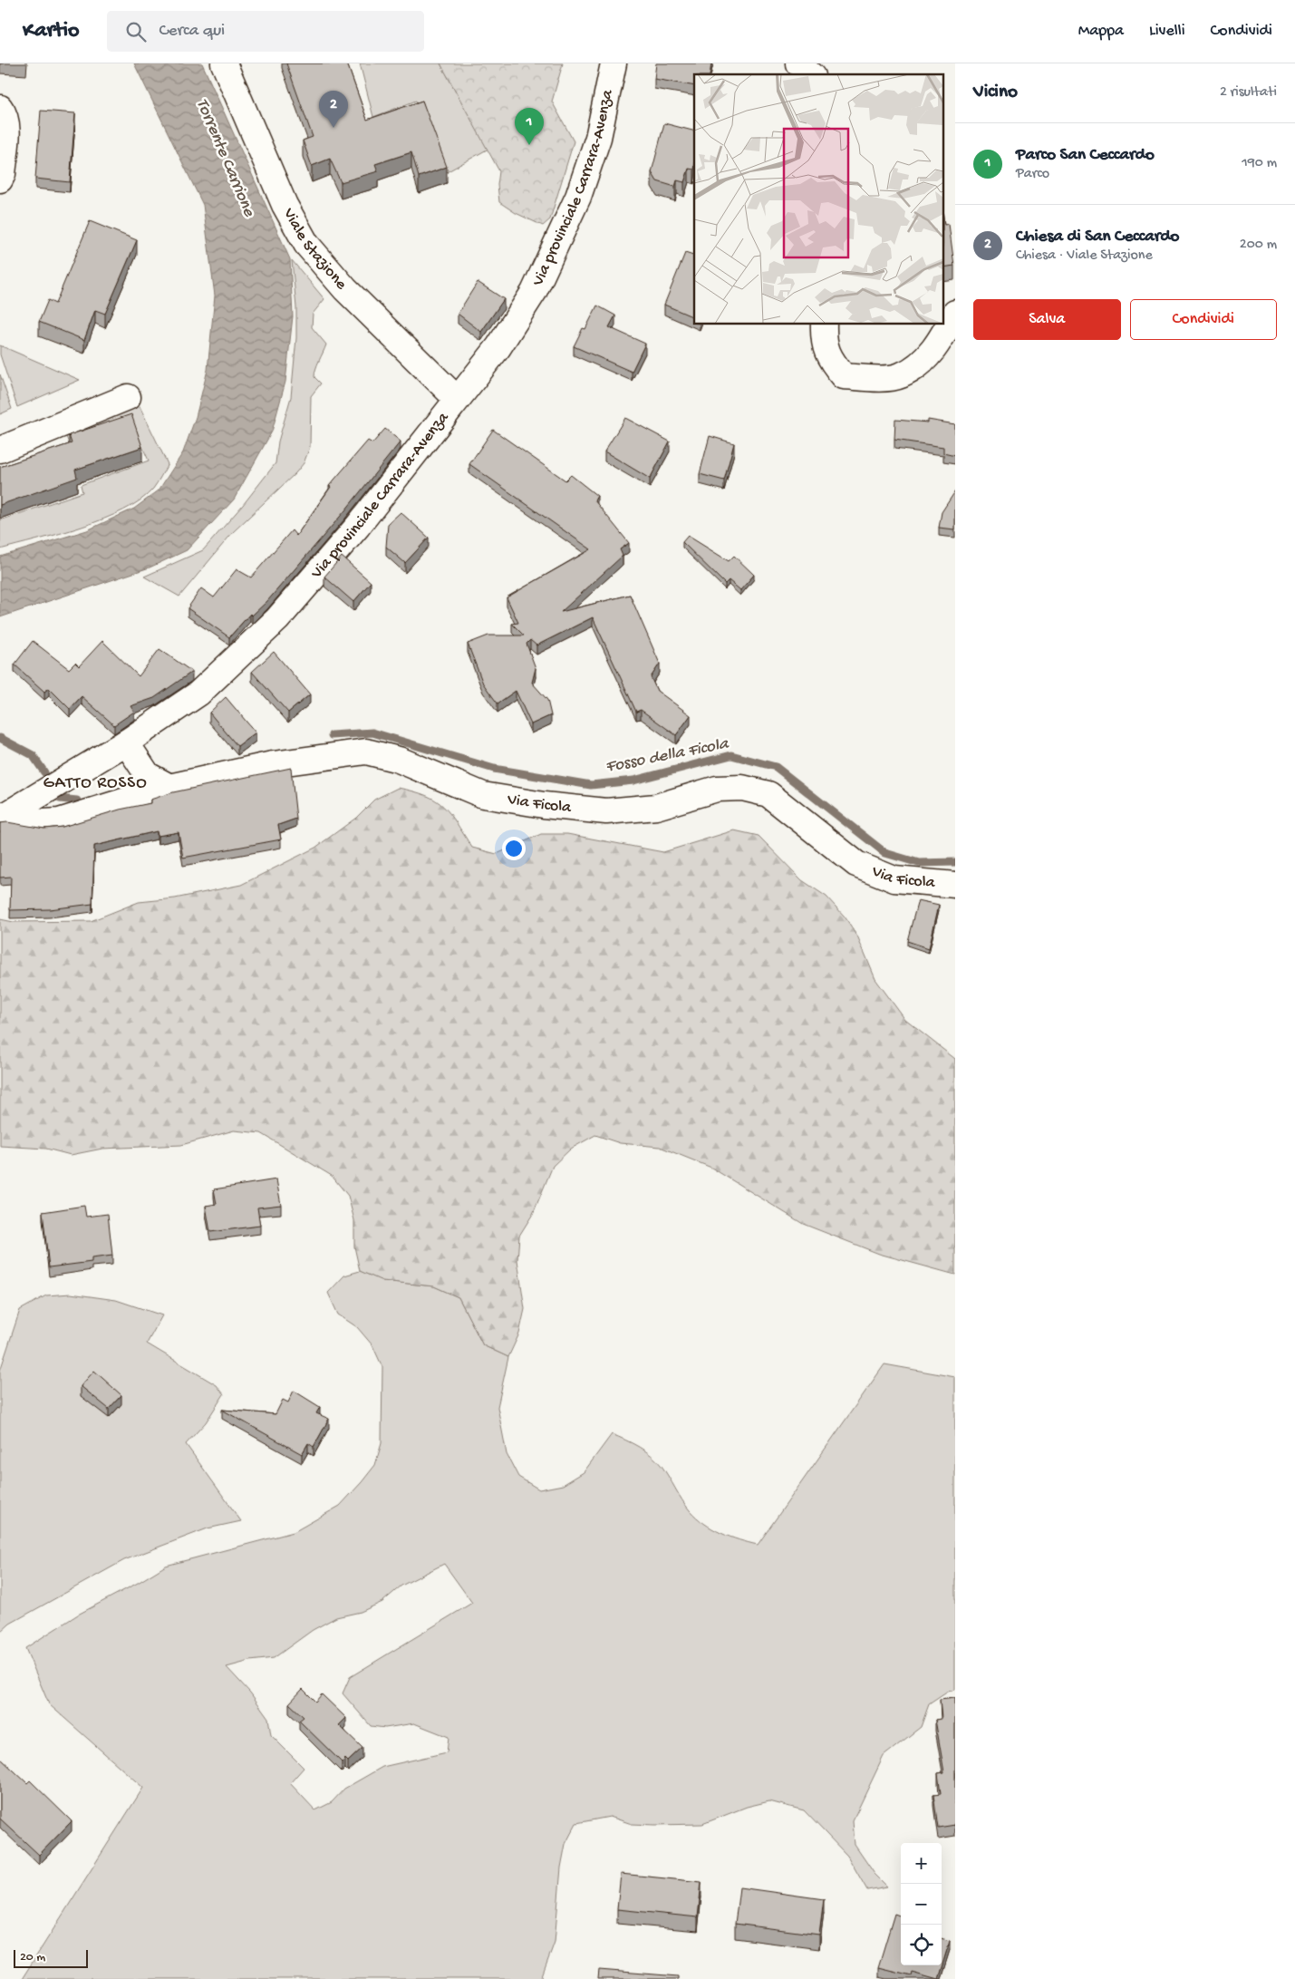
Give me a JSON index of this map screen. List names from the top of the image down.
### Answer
{
  "streets": {
    "street": ["Via provinciale Carrara-Avenza", "Viale Stazione", "Via Ficola"]
  },
  "crossings": [
    ["Via provinciale Carrara-Avenza", "Viale Stazione"],
    ["Via provinciale Carrara-Avenza", "Via Ficola"]
  ],
  "districts": ["GATTO ROSSO"],
  "water": ["Torrente Carrione", "Fosso della Ficola"],
  "scale_bar": "20 m",
  "page": {
    "header": "Kartio",
    "search": "Cerca qui",
    "nav": ["Mappa", "Livelli", "Condividi"],
    "heading": ["Vicino", "2 risultati"],
    "pins": ["2", "1"],
    "list": [
      {
        "mark": "1",
        "name": "Parco San Ceccardo",
        "note": "Parco",
        "value": "190 m"
      },
      {
        "mark": "2",
        "name": "Chiesa di San Ceccardo",
        "note": "Chiesa · Viale Stazione",
        "value": "200 m"
      }
    ],
    "buttons": ["Salva", "Condividi"],
    "map_buttons": ["+", "−"],
    "scale": "20 m"
  }
}
